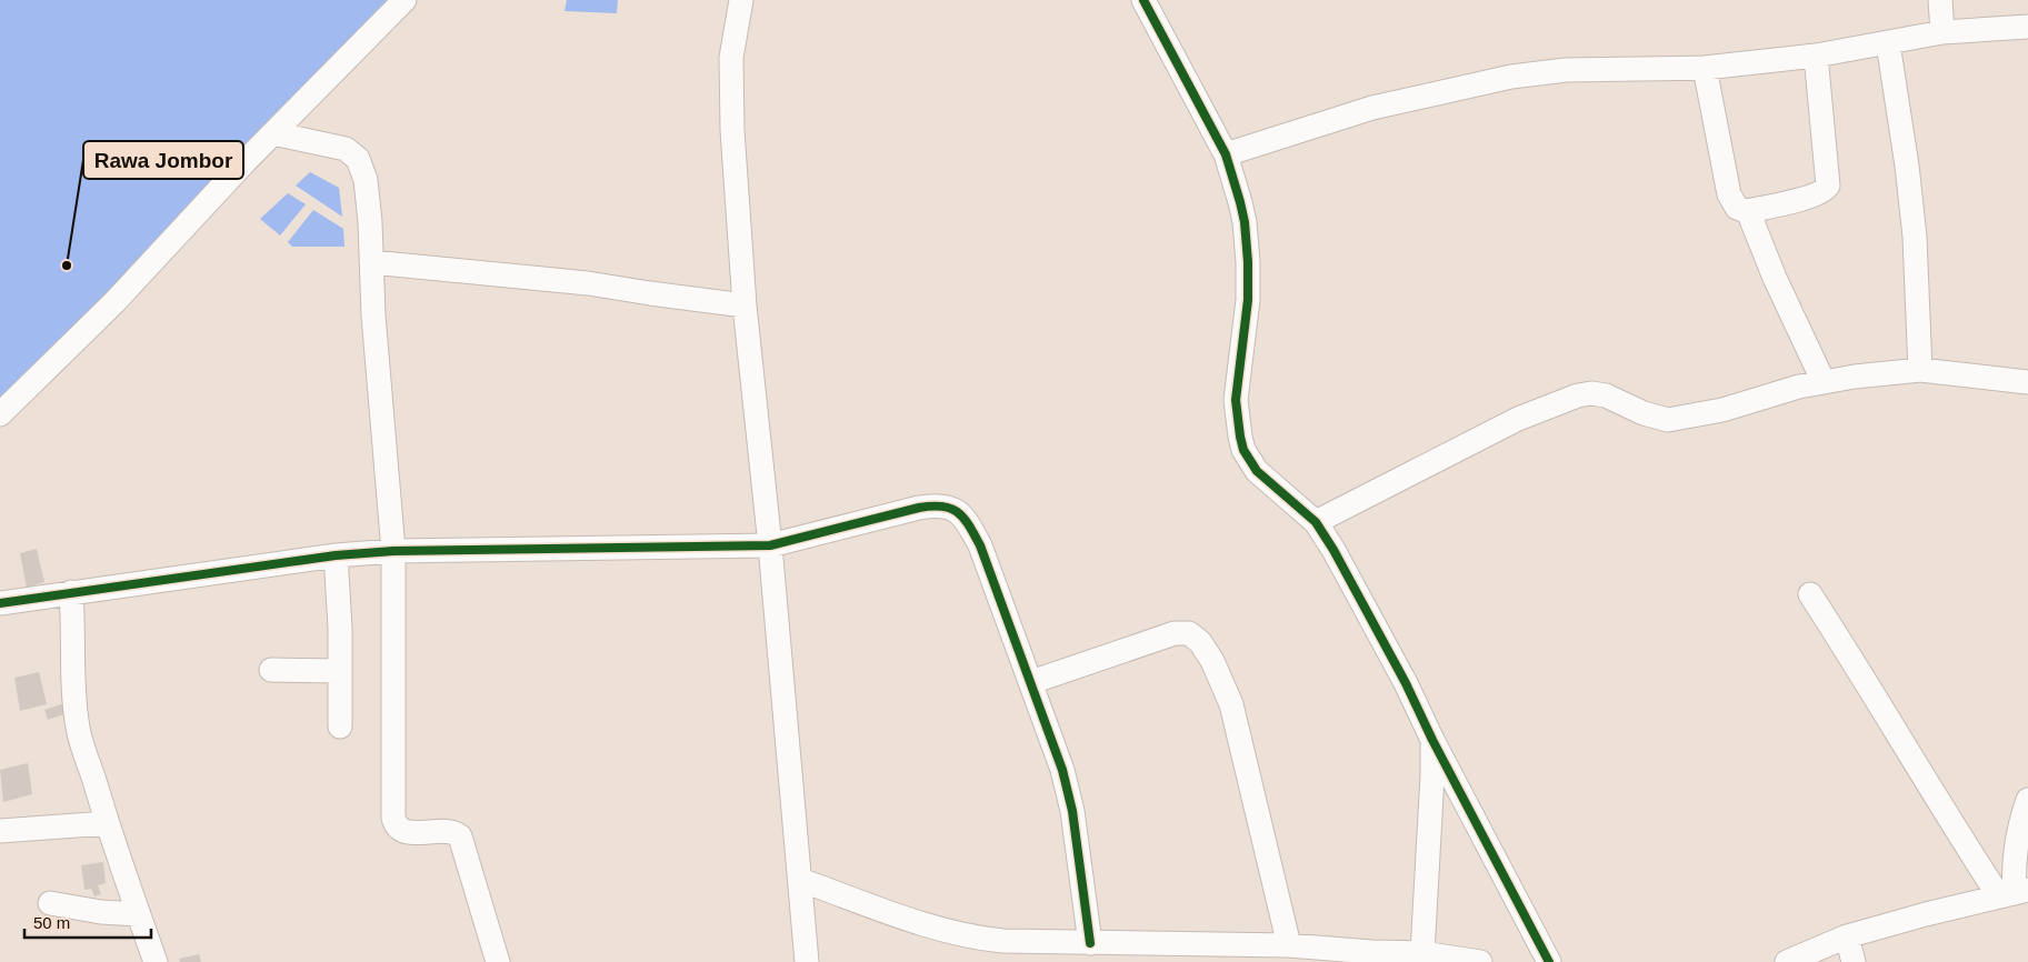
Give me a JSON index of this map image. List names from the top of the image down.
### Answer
{
  "places": ["Rawa Jombor"],
  "scale_bar": "50 m"
}
